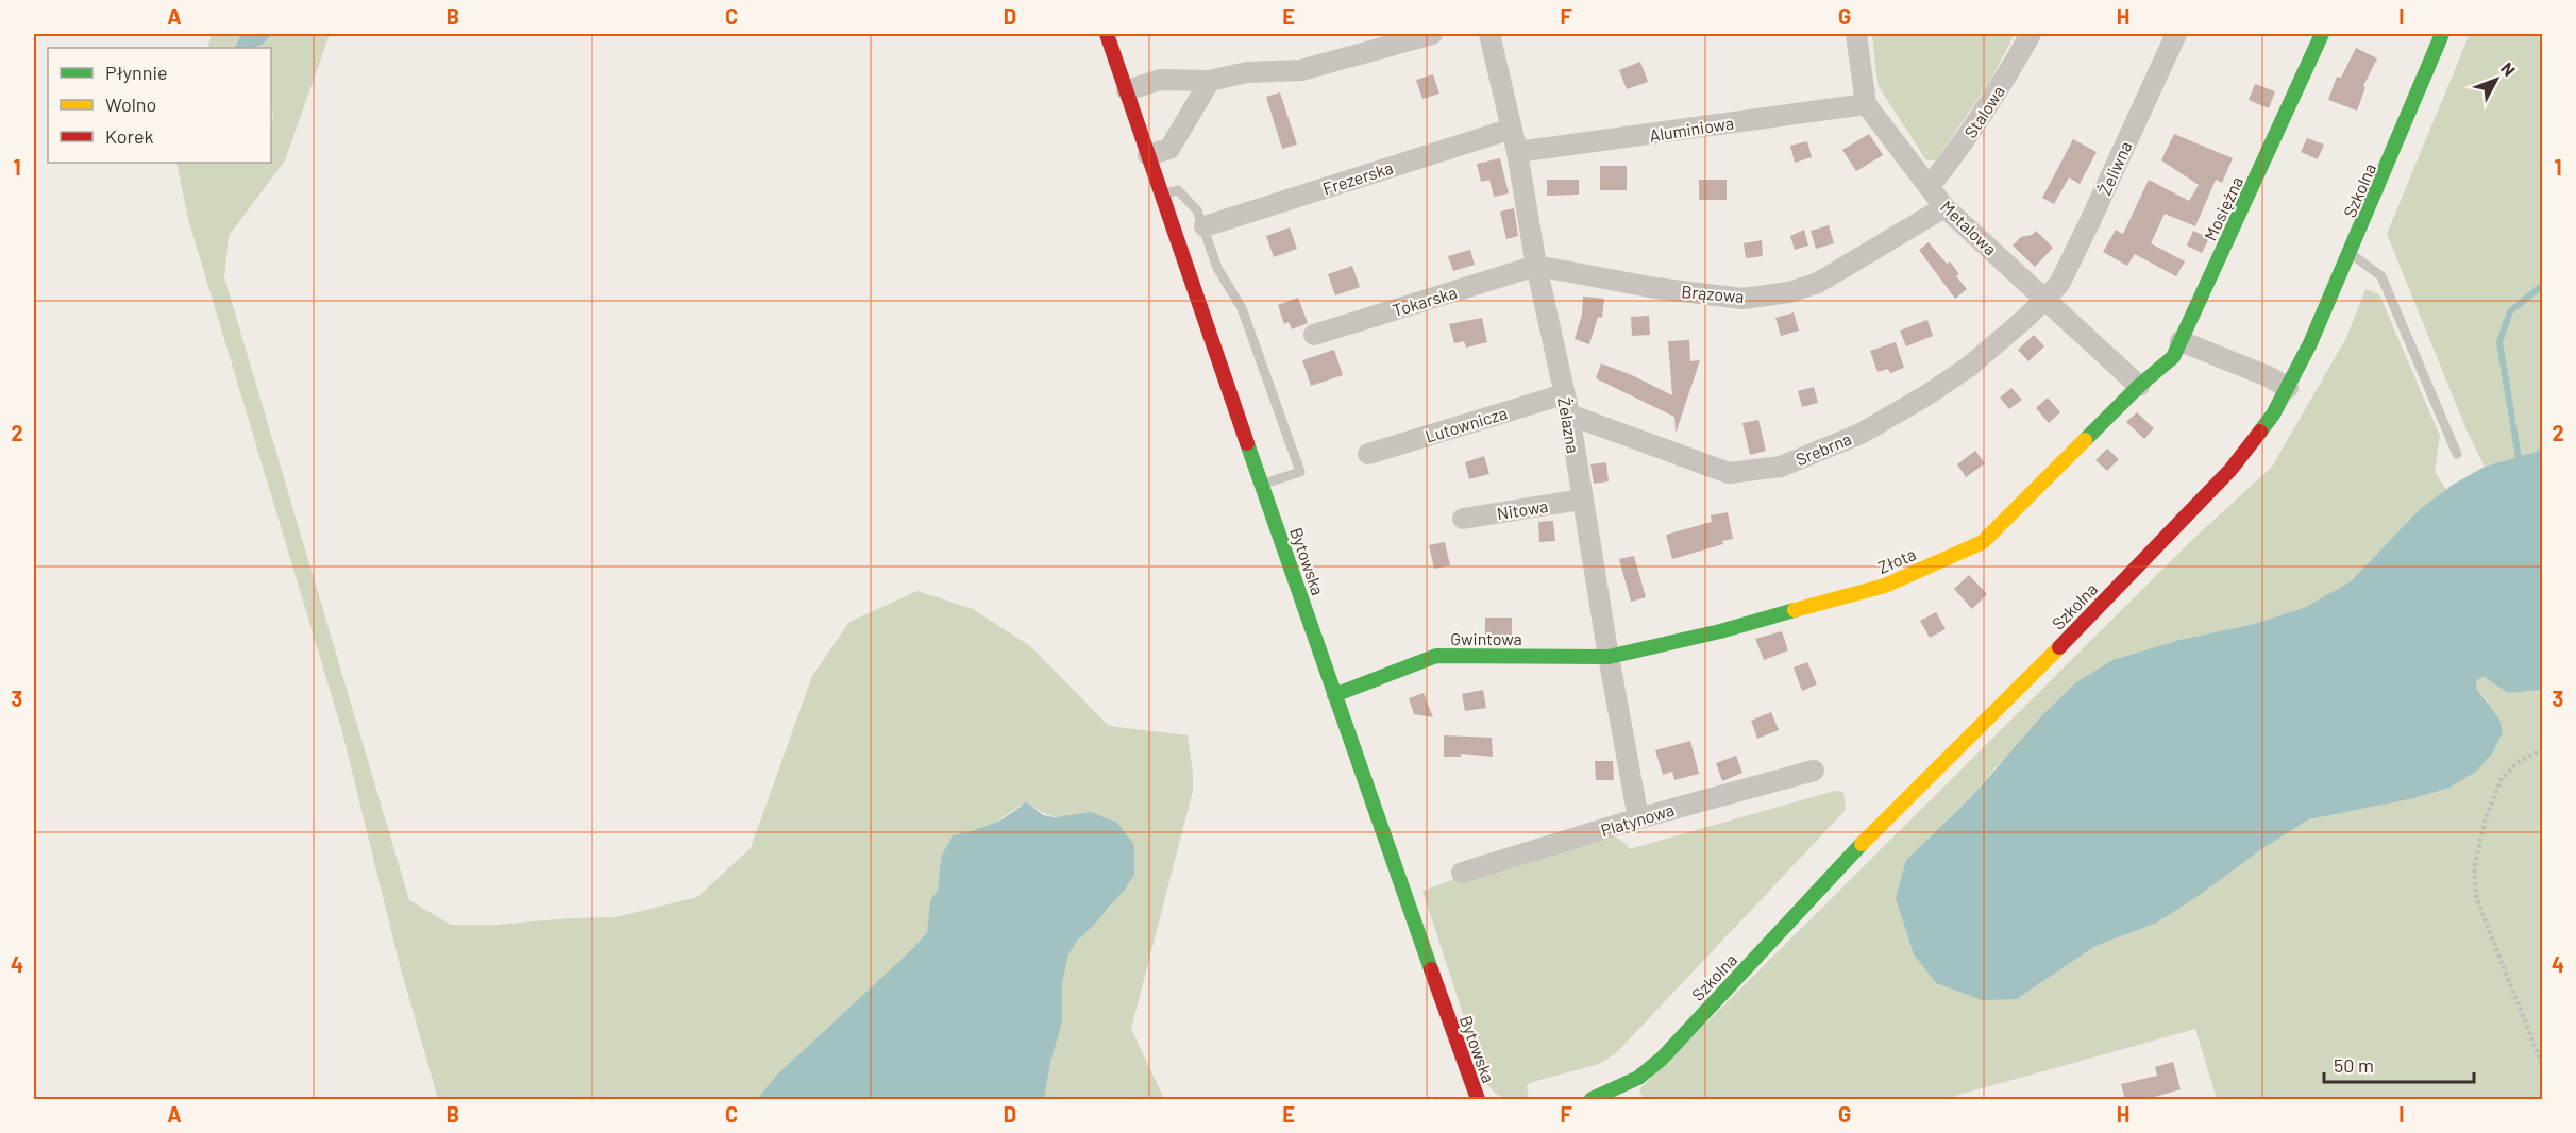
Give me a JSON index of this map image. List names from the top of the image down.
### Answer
{
  "streets": {
    "street": [
      "Stalowa",
      "Aluminiowa",
      "Żeliwna",
      "Frezerska",
      "Szkolna",
      "Mosiężna",
      "Metalowa",
      "Brązowa",
      "Tokarska",
      "Lutownicza",
      "Żelazna",
      "Srebrna",
      "Nitowa",
      "Złota",
      "Bytowska",
      "Gwintowa",
      "Platynowa"
    ]
  },
  "crossings": [
    ["Stalowa", "Metalowa"],
    ["Aluminiowa", "Metalowa"],
    ["Aluminiowa", "Żelazna"],
    ["Żeliwna", "Metalowa"],
    ["Żeliwna", "Srebrna"],
    ["Frezerska", "Żelazna"],
    ["Mosiężna", "Metalowa"],
    ["Mosiężna", "Złota"],
    ["Metalowa", "Brązowa"],
    ["Metalowa", "Srebrna"],
    ["Metalowa", "Złota"],
    ["Brązowa", "Tokarska"],
    ["Brązowa", "Żelazna"],
    ["Tokarska", "Żelazna"],
    ["Lutownicza", "Żelazna"],
    ["Lutownicza", "Srebrna"],
    ["Żelazna", "Srebrna"],
    ["Żelazna", "Nitowa"],
    ["Żelazna", "Złota"],
    ["Żelazna", "Gwintowa"],
    ["Żelazna", "Platynowa"],
    ["Złota", "Gwintowa"],
    ["Bytowska", "Gwintowa"]
  ],
  "legend": ["Płynnie", "Wolno", "Korek"],
  "scale_bar": "50 m",
  "north": "top right",
  "grid": {
    "columns": [
      "A",
      "B",
      "C",
      "D",
      "E",
      "F",
      "G",
      "H",
      "I"
    ],
    "rows": [
      "1",
      "2",
      "3",
      "4"
    ]
  }
}
